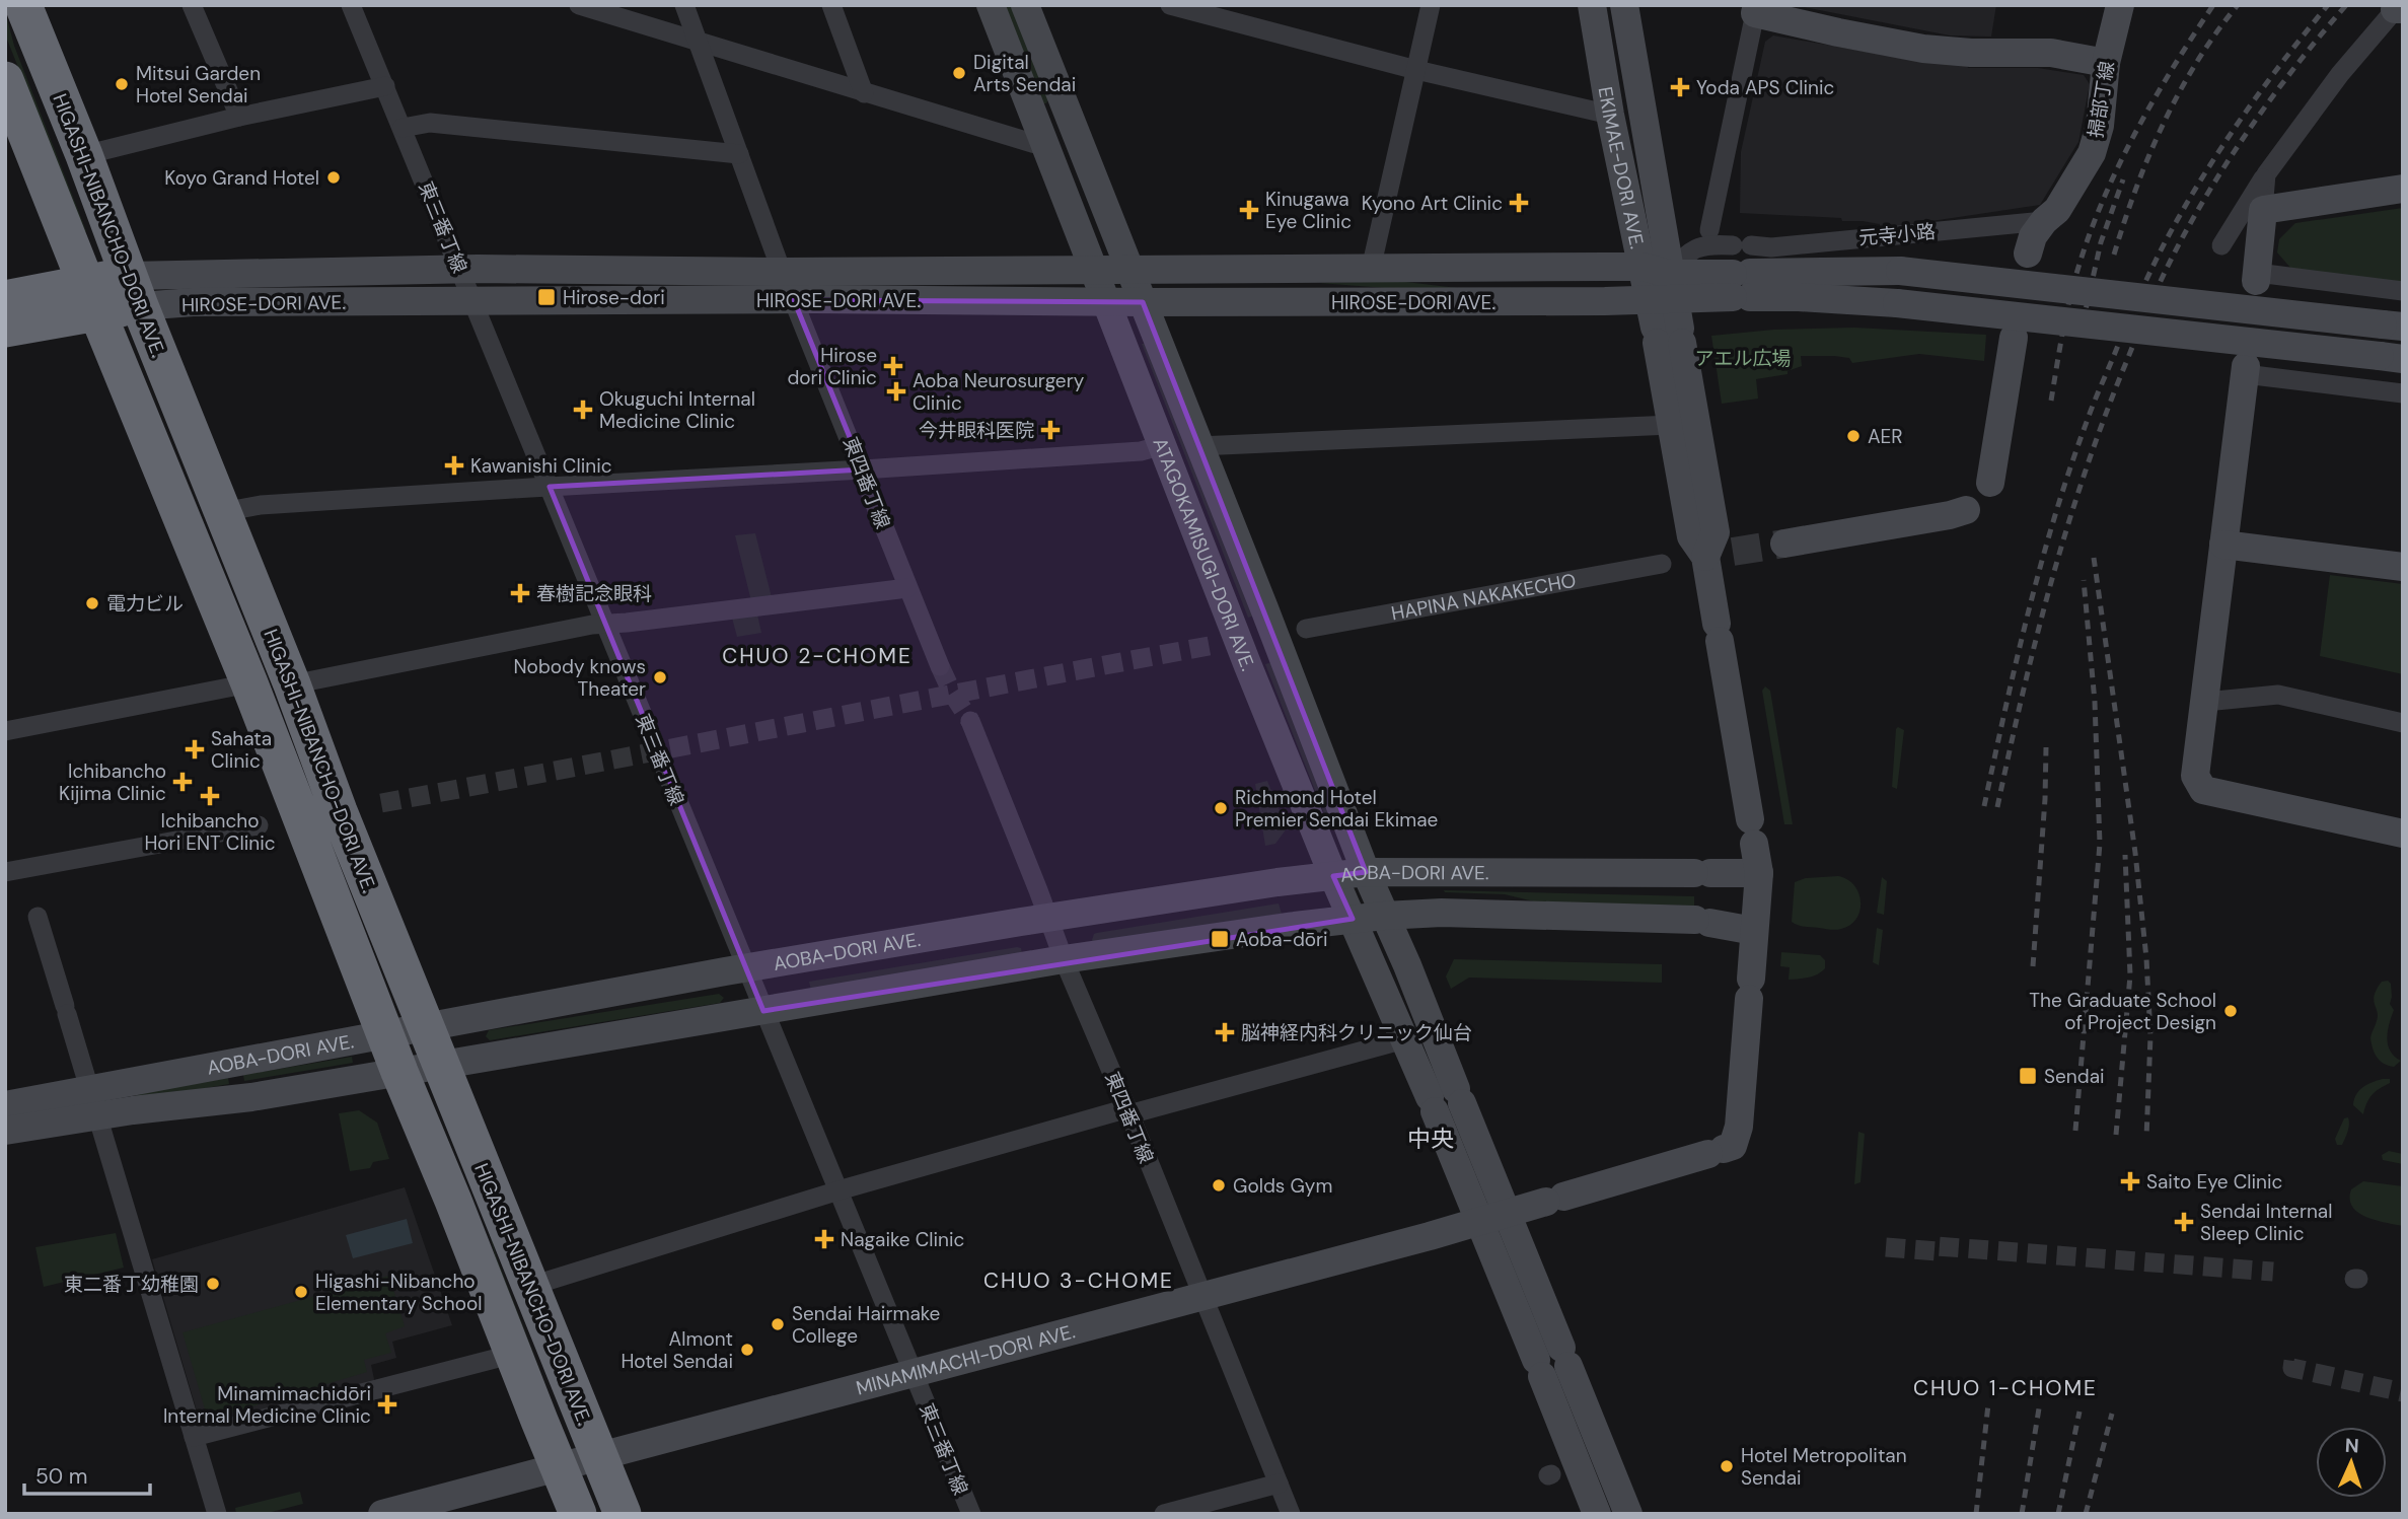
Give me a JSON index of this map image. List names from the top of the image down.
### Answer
{
  "streets": {
    "highway": ["HIGASHI-NIBANCHO-DORI AVE.", "HIROSE-DORI AVE."],
    "street": [
      "掃部丁線",
      "EKIMAE-DORI AVE.",
      "東三番丁線",
      "元寺小路",
      "東四番丁線",
      "ATAGOKAMISUGI-DORI AVE.",
      "HAPINA NAKAKECHO",
      "AOBA-DORI AVE.",
      "MINAMIMACHI-DORI AVE."
    ]
  },
  "crossings": [
    ["掃部丁線", "元寺小路"],
    ["EKIMAE-DORI AVE.", "HIROSE-DORI AVE."],
    ["EKIMAE-DORI AVE.", "AOBA-DORI AVE."],
    ["EKIMAE-DORI AVE.", "MINAMIMACHI-DORI AVE."],
    ["HIGASHI-NIBANCHO-DORI AVE.", "HIROSE-DORI AVE."],
    ["HIGASHI-NIBANCHO-DORI AVE.", "AOBA-DORI AVE."],
    ["HIGASHI-NIBANCHO-DORI AVE.", "MINAMIMACHI-DORI AVE."],
    ["東三番丁線", "HIROSE-DORI AVE."],
    ["東三番丁線", "AOBA-DORI AVE."],
    ["東三番丁線", "MINAMIMACHI-DORI AVE."],
    ["HIROSE-DORI AVE.", "東四番丁線"],
    ["HIROSE-DORI AVE.", "ATAGOKAMISUGI-DORI AVE."],
    ["東四番丁線", "AOBA-DORI AVE."],
    ["東四番丁線", "MINAMIMACHI-DORI AVE."],
    ["ATAGOKAMISUGI-DORI AVE.", "AOBA-DORI AVE."],
    ["ATAGOKAMISUGI-DORI AVE.", "MINAMIMACHI-DORI AVE."]
  ],
  "districts": [
    "CHUO 2-CHOME",
    "中央",
    "CHUO 3-CHOME",
    "CHUO 1-CHOME"
  ],
  "parks": ["アエル広場"],
  "places": {
    "other": [
      "Digital Arts Sendai",
      "Mitsui Garden Hotel Sendai",
      "Koyo Grand Hotel",
      "AER",
      "電力ビル",
      "Nobody knows Theater",
      "Richmond Hotel Premier Sendai Ekimae",
      "The Graduate School of Project Design",
      "Golds Gym",
      "東二番丁幼稚園",
      "Higashi-Nibancho Elementary School",
      "Sendai Hairmake College",
      "Almont Hotel Sendai",
      "Hotel Metropolitan Sendai"
    ],
    "health": [
      "Yoda APS Clinic",
      "Kyono Art Clinic",
      "Kinugawa Eye Clinic",
      "Hirose dori Clinic",
      "Aoba Neurosurgery Clinic",
      "Okuguchi Internal Medicine Clinic",
      "今井眼科医院",
      "Kawanishi Clinic",
      "春樹記念眼科",
      "Sahata Clinic",
      "Ichibancho Kijima Clinic",
      "Ichibancho Hori ENT Clinic",
      "脳神経内科クリニック仙台",
      "Saito Eye Clinic",
      "Sendai Internal Sleep Clinic",
      "Nagaike Clinic",
      "Minamimachidōri Internal Medicine Clinic"
    ],
    "transit": ["Hirose-dori", "Aoba-dōri", "Sendai"]
  },
  "scale_bar": "50 m",
  "north": "top"
}
